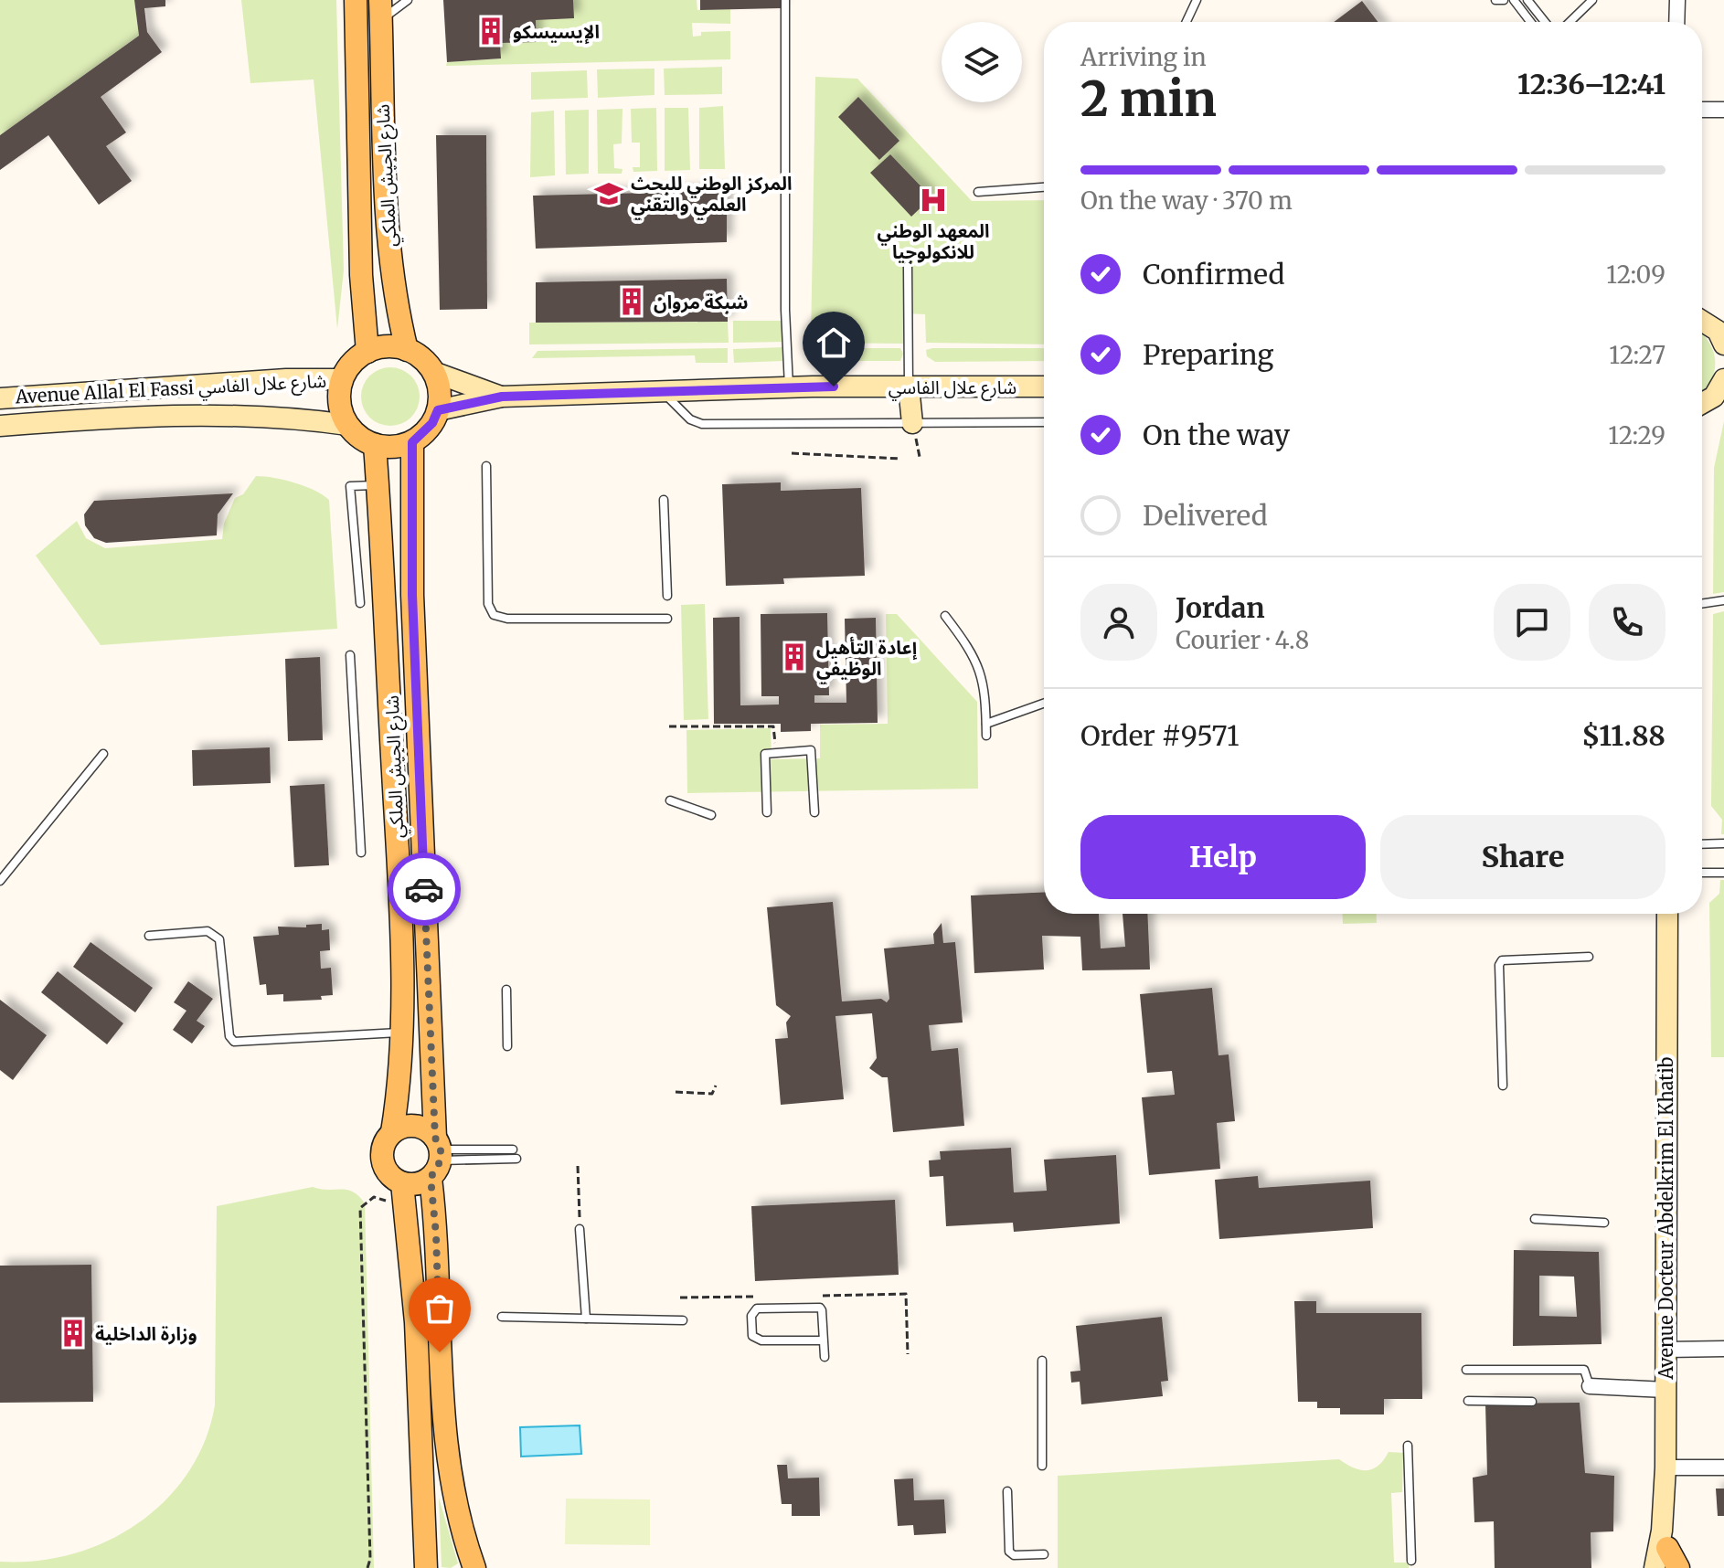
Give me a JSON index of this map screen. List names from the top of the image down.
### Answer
{
  "streets": {
    "main road": ["شارع الجيش الملكي"],
    "street": ["شارع علال الفاسي", "Avenue Allal El Fassi شارع علال الفاسي", "Avenue Docteur Abdelkrim El Khatib"]
  },
  "crossings": [
    ["شارع الجيش الملكي", "شارع علال الفاسي"],
    ["شارع الجيش الملكي", "Avenue Allal El Fassi شارع علال الفاسي"],
    ["شارع علال الفاسي", "Avenue Allal El Fassi شارع علال الفاسي"]
  ],
  "places": {
    "building": [
      "اﻹيسيسكو",
      "شبكة مروان",
      "إعادة التأهيل الوظيفي",
      "وزارة الداخلية"
    ],
    "school or university": ["المركز الوطني للبحث العلمي والتقني"],
    "hospital": ["المعهد الوطني للانكولوجيا"]
  },
  "page": {
    "heading": ["2 min", "Arriving in", "12:36–12:41"],
    "panel": [
      "Jordan",
      "Courier · 4.8",
      "Order #9571",
      "$11.88"
    ],
    "bar": "On the way · 370 m",
    "list": [
      ["Confirmed", "12:09"],
      ["Preparing", "12:27"],
      ["On the way", "12:29"],
      "Delivered"
    ],
    "buttons": ["Help", "Share"]
  }
}
